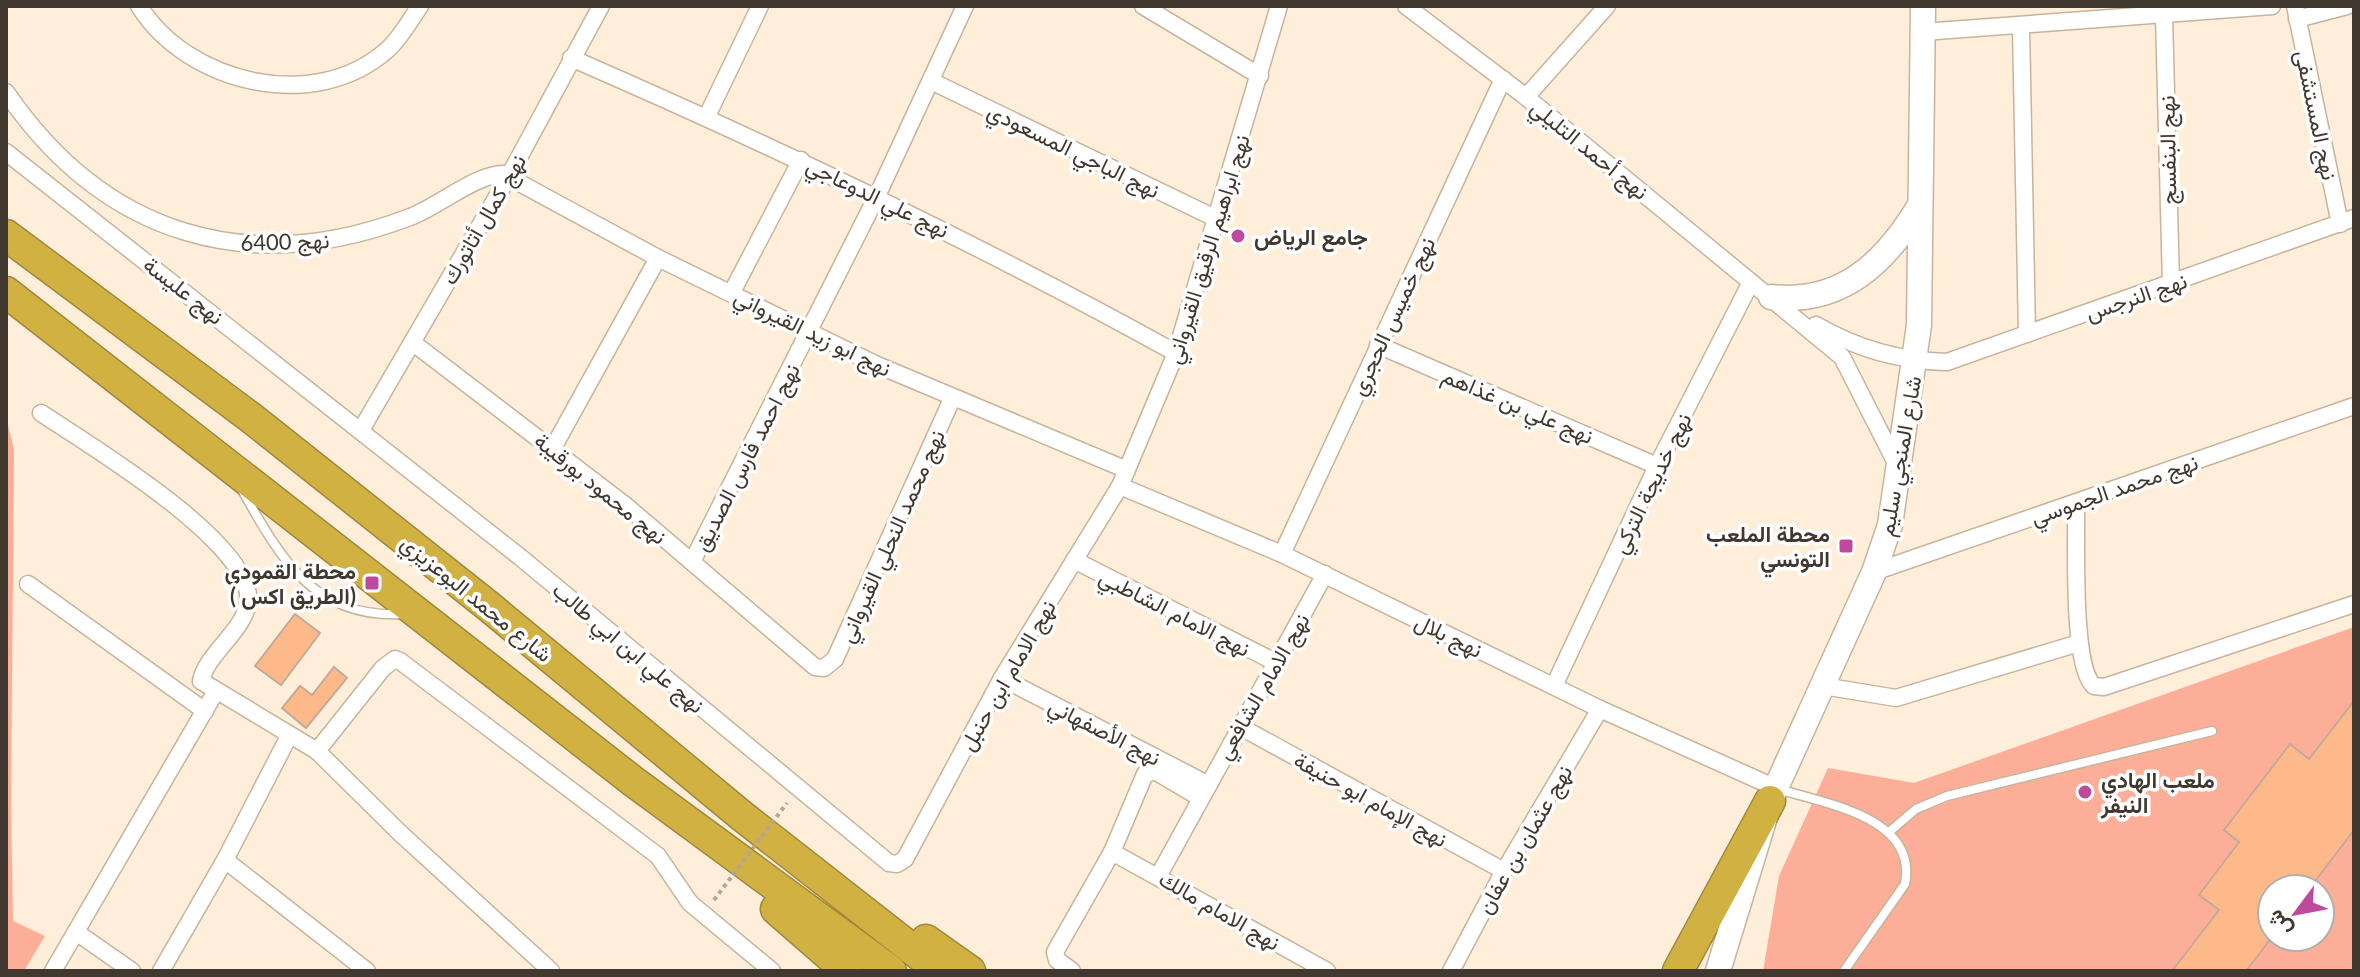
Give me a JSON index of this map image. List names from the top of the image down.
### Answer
{
  "streets": {
    "highway": ["شارع محمد البوعزيزي"],
    "main road": ["شارع المنجي سليم"],
    "street": [
      "نهج المستشفى",
      "نهج أحمد التليلي",
      "نهج الباجي المسعودي",
      "نهج البنفسج",
      "نهج علي الدوعاجي",
      "نهج كمال أتاتورك",
      "نهج 6400",
      "نهج ابراهيم الرقيق القيرواني",
      "نهج عليسة",
      "نهج النرجس",
      "نهج خميس الحجري",
      "نهج ابو زيد القيرواني",
      "نهج علي بن غذاهم",
      "نهج احمد فارس الصديق",
      "نهج خديجة التركي",
      "نهج محمود بورقيبة",
      "نهج محمد الجموسي",
      "نهج محمد النحلي القيرواني",
      "نهج الامام الشاطبي",
      "نهج بلال",
      "نهج علي ابن ابي طالب",
      "نهج الامام ابن حنبل",
      "نهج الامام الشافعي",
      "نهج الأصفهاني",
      "نهج الإمام ابو حنيفة",
      "نهج عثمان بن عفان",
      "نهج الامام مالك"
    ]
  },
  "crossings": [
    ["نهج المستشفى", "نهج النرجس"],
    ["نهج أحمد التليلي", "نهج النرجس"],
    ["نهج أحمد التليلي", "نهج خميس الحجري"],
    ["نهج أحمد التليلي", "شارع المنجي سليم"],
    ["نهج أحمد التليلي", "نهج خديجة التركي"],
    ["نهج الباجي المسعودي", "نهج ابراهيم الرقيق القيرواني"],
    ["نهج الباجي المسعودي", "نهج احمد فارس الصديق"],
    ["نهج البنفسج", "نهج النرجس"],
    ["نهج علي الدوعاجي", "نهج كمال أتاتورك"],
    ["نهج علي الدوعاجي", "نهج ابراهيم الرقيق القيرواني"],
    ["نهج علي الدوعاجي", "نهج احمد فارس الصديق"],
    ["نهج كمال أتاتورك", "نهج 6400"],
    ["نهج كمال أتاتورك", "نهج عليسة"],
    ["نهج كمال أتاتورك", "نهج ابو زيد القيرواني"],
    ["نهج كمال أتاتورك", "نهج محمود بورقيبة"],
    ["نهج كمال أتاتورك", "نهج علي ابن ابي طالب"],
    ["نهج 6400", "نهج ابو زيد القيرواني"],
    ["نهج ابراهيم الرقيق القيرواني", "نهج ابو زيد القيرواني"],
    ["نهج ابراهيم الرقيق القيرواني", "نهج بلال"],
    ["نهج ابراهيم الرقيق القيرواني", "نهج الامام ابن حنبل"],
    ["نهج عليسة", "نهج علي ابن ابي طالب"],
    ["نهج النرجس", "شارع المنجي سليم"],
    ["نهج خميس الحجري", "نهج علي بن غذاهم"],
    ["نهج خميس الحجري", "نهج بلال"],
    ["نهج ابو زيد القيرواني", "نهج احمد فارس الصديق"],
    ["نهج ابو زيد القيرواني", "نهج محمد النحلي القيرواني"],
    ["نهج ابو زيد القيرواني", "نهج بلال"],
    ["نهج ابو زيد القيرواني", "نهج الامام ابن حنبل"],
    ["نهج علي بن غذاهم", "نهج خديجة التركي"],
    ["شارع المنجي سليم", "نهج محمد الجموسي"],
    ["شارع المنجي سليم", "نهج بلال"],
    ["نهج احمد فارس الصديق", "نهج محمود بورقيبة"],
    ["نهج خديجة التركي", "نهج بلال"],
    ["نهج محمود بورقيبة", "نهج محمد النحلي القيرواني"],
    ["نهج الامام الشاطبي", "نهج الامام ابن حنبل"],
    ["نهج الامام الشاطبي", "نهج الامام الشافعي"],
    ["نهج بلال", "نهج الامام ابن حنبل"],
    ["نهج بلال", "نهج الامام الشافعي"],
    ["نهج بلال", "نهج عثمان بن عفان"],
    ["نهج علي ابن ابي طالب", "نهج الامام ابن حنبل"],
    ["نهج الامام ابن حنبل", "نهج الأصفهاني"],
    ["نهج الامام الشافعي", "نهج الأصفهاني"],
    ["نهج الامام الشافعي", "نهج الإمام ابو حنيفة"],
    ["نهج الامام الشافعي", "نهج الامام مالك"],
    ["نهج الإمام ابو حنيفة", "نهج عثمان بن عفان"]
  ],
  "places": {
    "other": ["جامع الرياض", "ملعب الهادي النيفر"],
    "transit": ["محطة الملعب التونسي", "محطة القمودي ( الطريق اكس)"]
  },
  "north": "bottom left"
}
